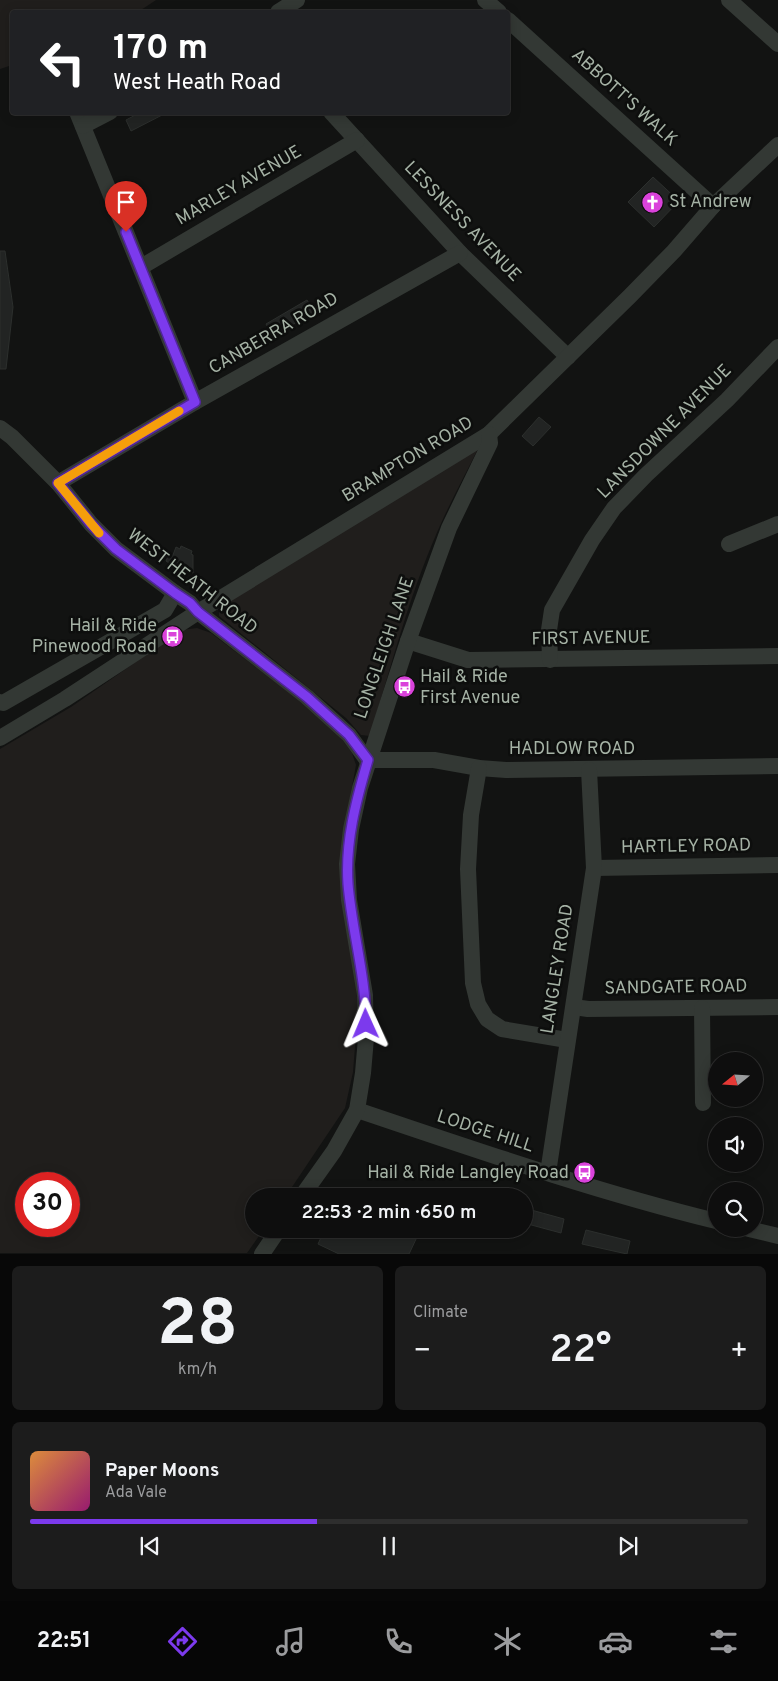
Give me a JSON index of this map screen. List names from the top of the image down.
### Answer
{
  "streets": {
    "street": [
      "ABBOTT'S WALK",
      "MARLEY AVENUE",
      "LESSNESS AVENUE",
      "CANBERRA ROAD",
      "LANSDOWNE AVENUE",
      "BRAMPTON ROAD",
      "WEST HEATH ROAD",
      "FIRST AVENUE",
      "LONGLEIGH LANE",
      "HADLOW ROAD",
      "HARTLEY ROAD",
      "LANGLEY ROAD",
      "SANDGATE ROAD",
      "LODGE HILL"
    ]
  },
  "crossings": [
    ["ABBOTT'S WALK", "BRAMPTON ROAD"],
    ["MARLEY AVENUE", "LESSNESS AVENUE"],
    ["LESSNESS AVENUE", "CANBERRA ROAD"],
    ["LESSNESS AVENUE", "BRAMPTON ROAD"],
    ["CANBERRA ROAD", "WEST HEATH ROAD"],
    ["LANSDOWNE AVENUE", "FIRST AVENUE"],
    ["BRAMPTON ROAD", "WEST HEATH ROAD"],
    ["BRAMPTON ROAD", "LONGLEIGH LANE"],
    ["WEST HEATH ROAD", "LONGLEIGH LANE"],
    ["WEST HEATH ROAD", "HADLOW ROAD"],
    ["FIRST AVENUE", "LONGLEIGH LANE"],
    ["LONGLEIGH LANE", "HADLOW ROAD"],
    ["LONGLEIGH LANE", "LODGE HILL"],
    ["HADLOW ROAD", "LANGLEY ROAD"],
    ["HARTLEY ROAD", "LANGLEY ROAD"],
    ["LANGLEY ROAD", "SANDGATE ROAD"],
    ["LANGLEY ROAD", "LODGE HILL"]
  ],
  "places": {
    "church": ["St Andrew"],
    "bus stop": ["Hail & Ride Pinewood Road", "Hail & Ride First Avenue", "Hail & Ride Langley Road"]
  },
  "north": "left",
  "page": {
    "turn": ["170 m", "West Heath Road"],
    "limit": "30",
    "trip": "22:53 · 2 min · 650 m",
    "tile": [
      ["28", "km/h"],
      "Climate"
    ],
    "heat": ["−", "22°", "+"],
    "song": ["Paper Moons", "Ada Vale"],
    "tabs": "22:51"
  }
}
